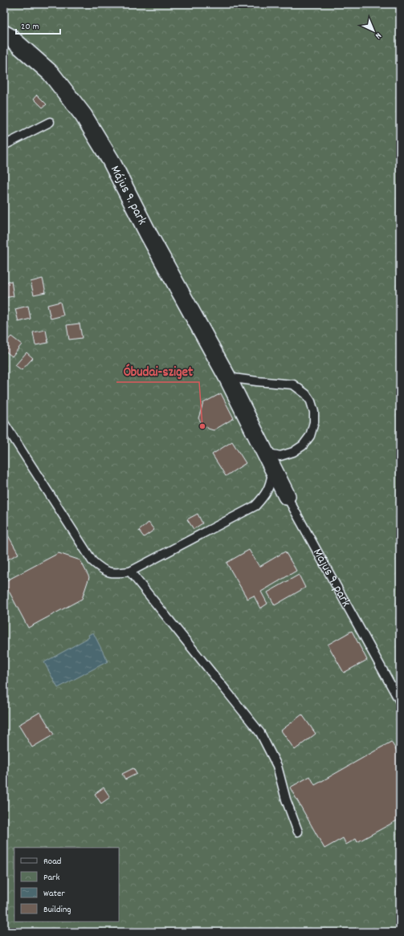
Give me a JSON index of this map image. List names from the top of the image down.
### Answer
{
  "streets": {
    "street": ["Május 9. park"]
  },
  "places": ["Óbudai-sziget"],
  "legend": [
    "Road",
    "Park",
    "Water",
    "Building"
  ],
  "scale_bar": "20 m",
  "north": "bottom right"
}
